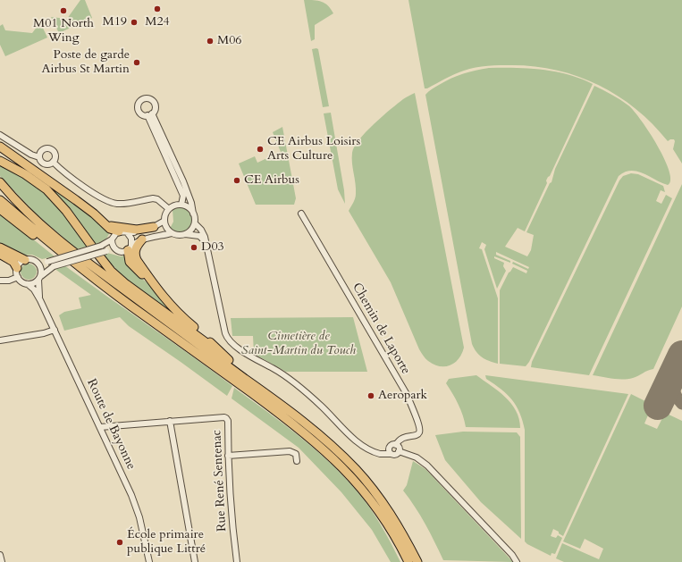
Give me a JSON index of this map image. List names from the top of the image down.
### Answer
{
  "streets": {
    "street": ["Chemin de Laporte", "Route de Bayonne", "Rue René Sentenac"]
  },
  "crossings": [
    ["Route de Bayonne", "Rue René Sentenac"]
  ],
  "parks": ["Cimetière de Saint-Martin du Touch"],
  "places": [
    "M24",
    "M01 North Wing",
    "M19",
    "M06",
    "Poste de garde Airbus St Martin",
    "CE Airbus Loisirs Arts Culture",
    "CE Airbus",
    "D03",
    "Aeropark",
    "École primaire publique Littré"
  ]
}
